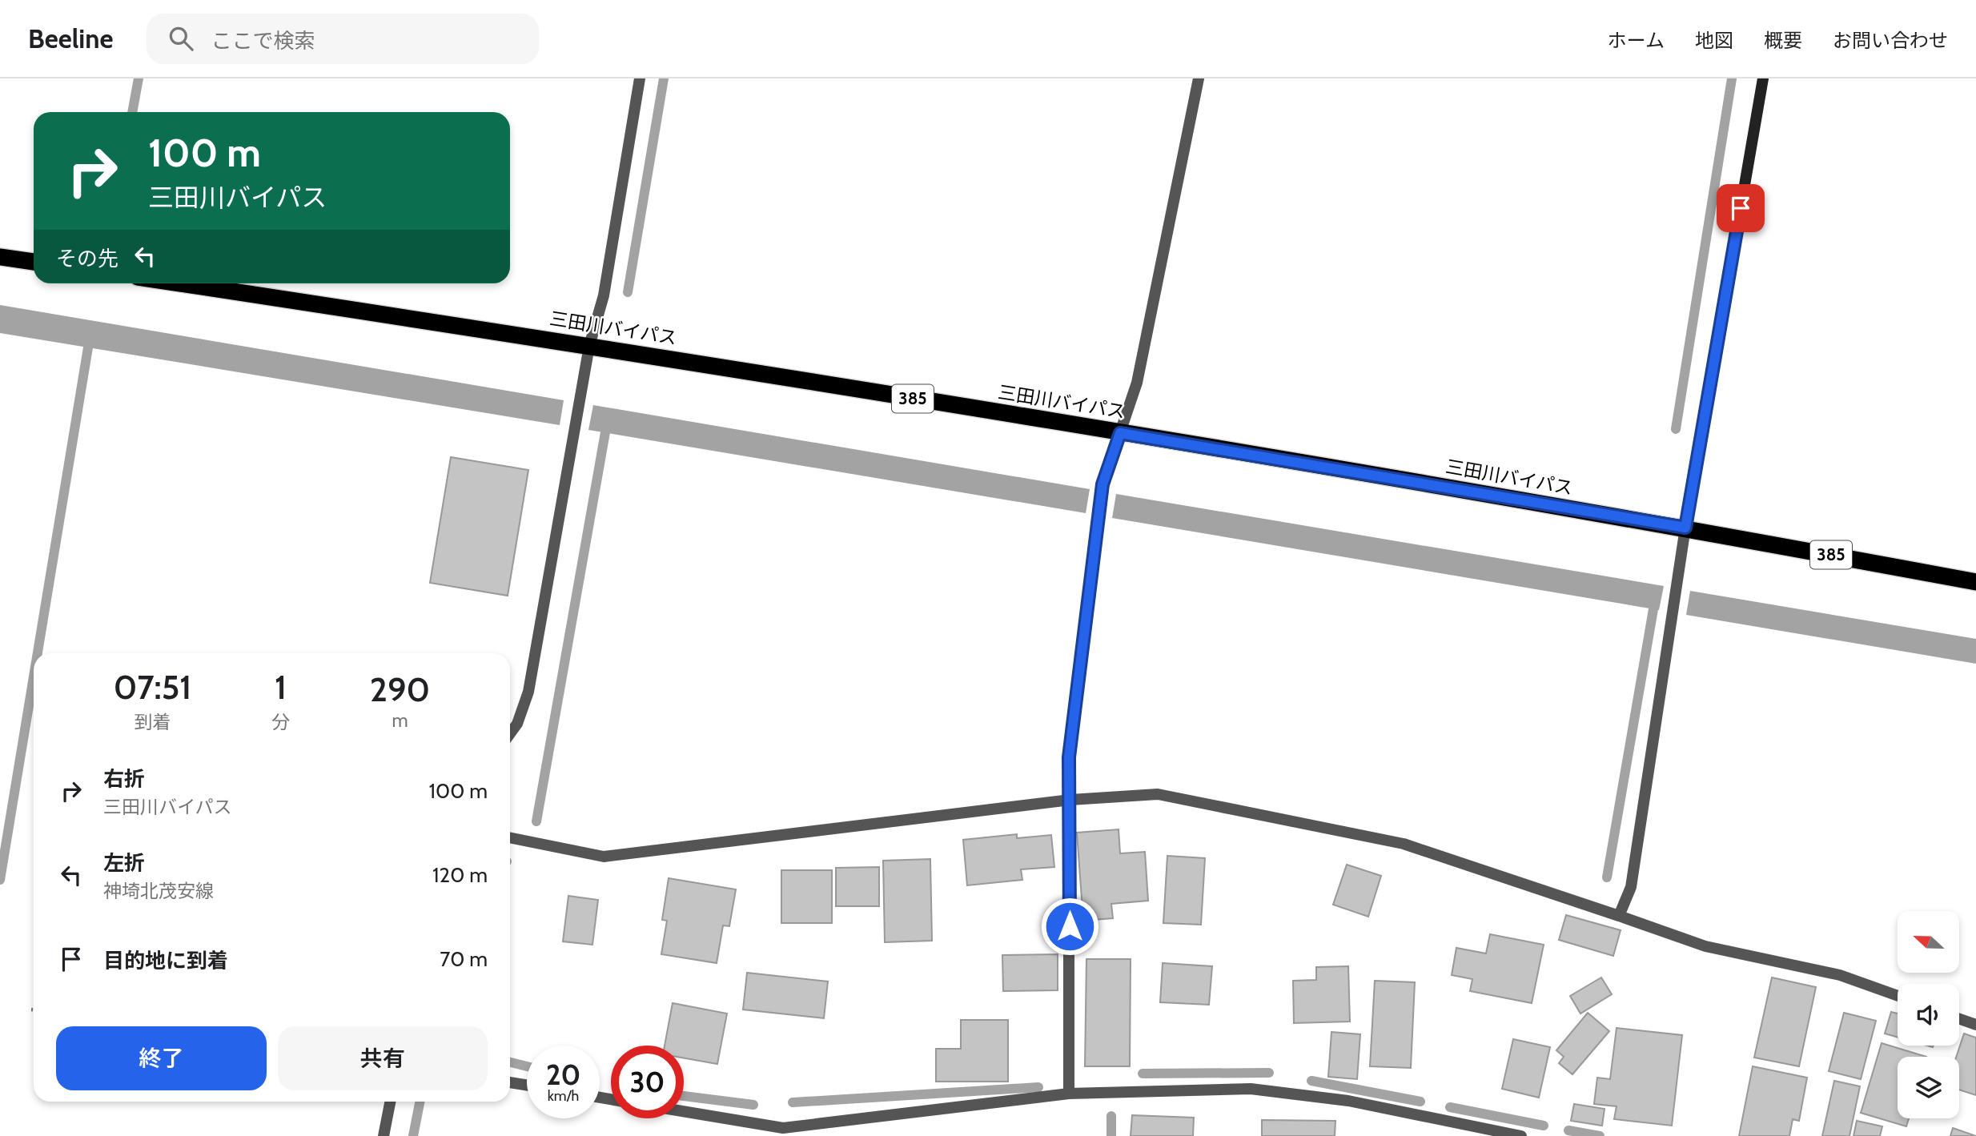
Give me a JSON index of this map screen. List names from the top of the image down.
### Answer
{
  "streets": {
    "highway": ["三田川バイパス", "385"]
  },
  "north": "left",
  "page": {
    "header": "Beeline",
    "search": "ここで検索",
    "nav": [
      "ホーム",
      "地図",
      "概要",
      "お問い合わせ"
    ],
    "turn": ["100 m", "三田川バイパス"],
    "then": "その先",
    "eta": [
      "07:51",
      "到着",
      "1",
      "分",
      "290",
      "m"
    ],
    "list": [
      {
        "name": "右折",
        "note": "三田川バイパス",
        "value": "100 m"
      },
      {
        "name": "左折",
        "note": "神埼北茂安線",
        "value": "120 m"
      },
      {
        "name": "目的地に到着",
        "value": "70 m"
      }
    ],
    "buttons": ["終了", "共有"],
    "speed": "20 km/h",
    "limit": "30"
  }
}
